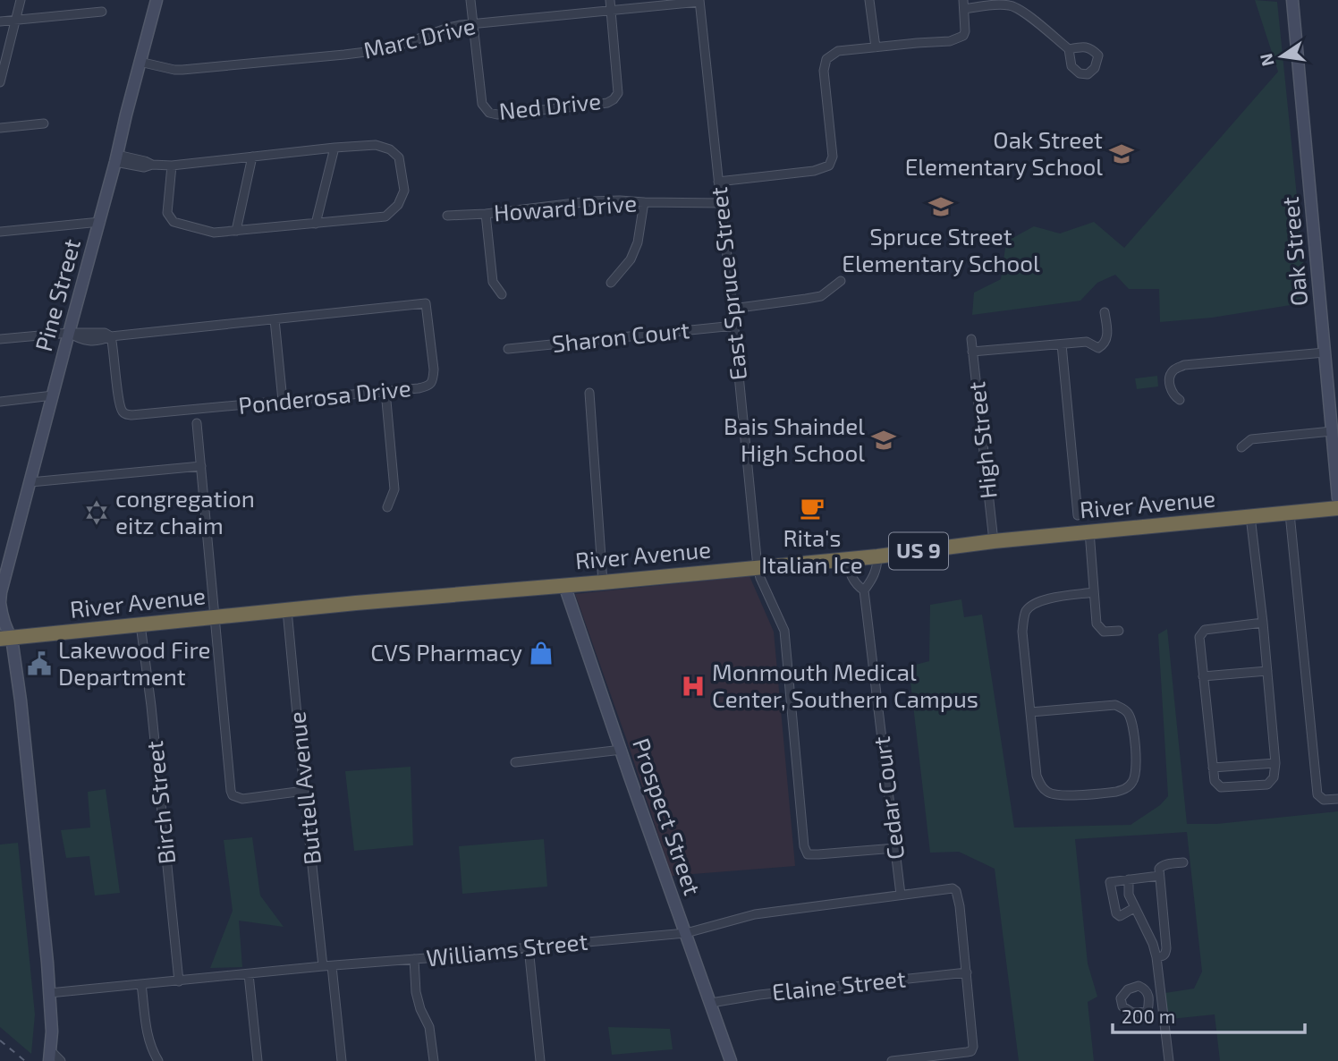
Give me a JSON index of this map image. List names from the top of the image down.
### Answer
{
  "streets": {
    "highway": ["River Avenue", "US 9"],
    "street": [
      "Marc Drive",
      "Ned Drive",
      "Howard Drive",
      "Oak Street",
      "East Spruce Street",
      "Pine Street",
      "Sharon Court",
      "Ponderosa Drive",
      "High Street",
      "Buttell Avenue",
      "Cedar Court",
      "Birch Street",
      "Prospect Street",
      "Williams Street",
      "Elaine Street"
    ]
  },
  "crossings": [
    ["Marc Drive", "Ned Drive"],
    ["Marc Drive", "East Spruce Street"],
    ["Marc Drive", "Pine Street"],
    ["Howard Drive", "East Spruce Street"],
    ["East Spruce Street", "Sharon Court"],
    ["East Spruce Street", "River Avenue"],
    ["East Spruce Street", "Cedar Court"],
    ["Pine Street", "Ponderosa Drive"],
    ["Pine Street", "River Avenue"],
    ["Pine Street", "Williams Street"],
    ["High Street", "River Avenue"],
    ["River Avenue", "Buttell Avenue"],
    ["River Avenue", "Cedar Court"],
    ["River Avenue", "Birch Street"],
    ["River Avenue", "Prospect Street"],
    ["Buttell Avenue", "Williams Street"],
    ["Cedar Court", "Williams Street"],
    ["Birch Street", "Williams Street"],
    ["Prospect Street", "Williams Street"],
    ["Prospect Street", "Elaine Street"],
    ["Williams Street", "Elaine Street"]
  ],
  "places": {
    "school or university": ["Oak Street Elementary School", "Spruce Street Elementary School", "Bais Shaindel High School"],
    "cafe": ["Rita's Italian Ice"],
    "synagogue": ["congregation eitz chaim"],
    "shop": ["CVS Pharmacy"],
    "public building": ["Lakewood Fire Department"],
    "hospital": ["Monmouth Medical Center, Southern Campus"]
  },
  "scale_bar": "200 m",
  "north": "left"
}
